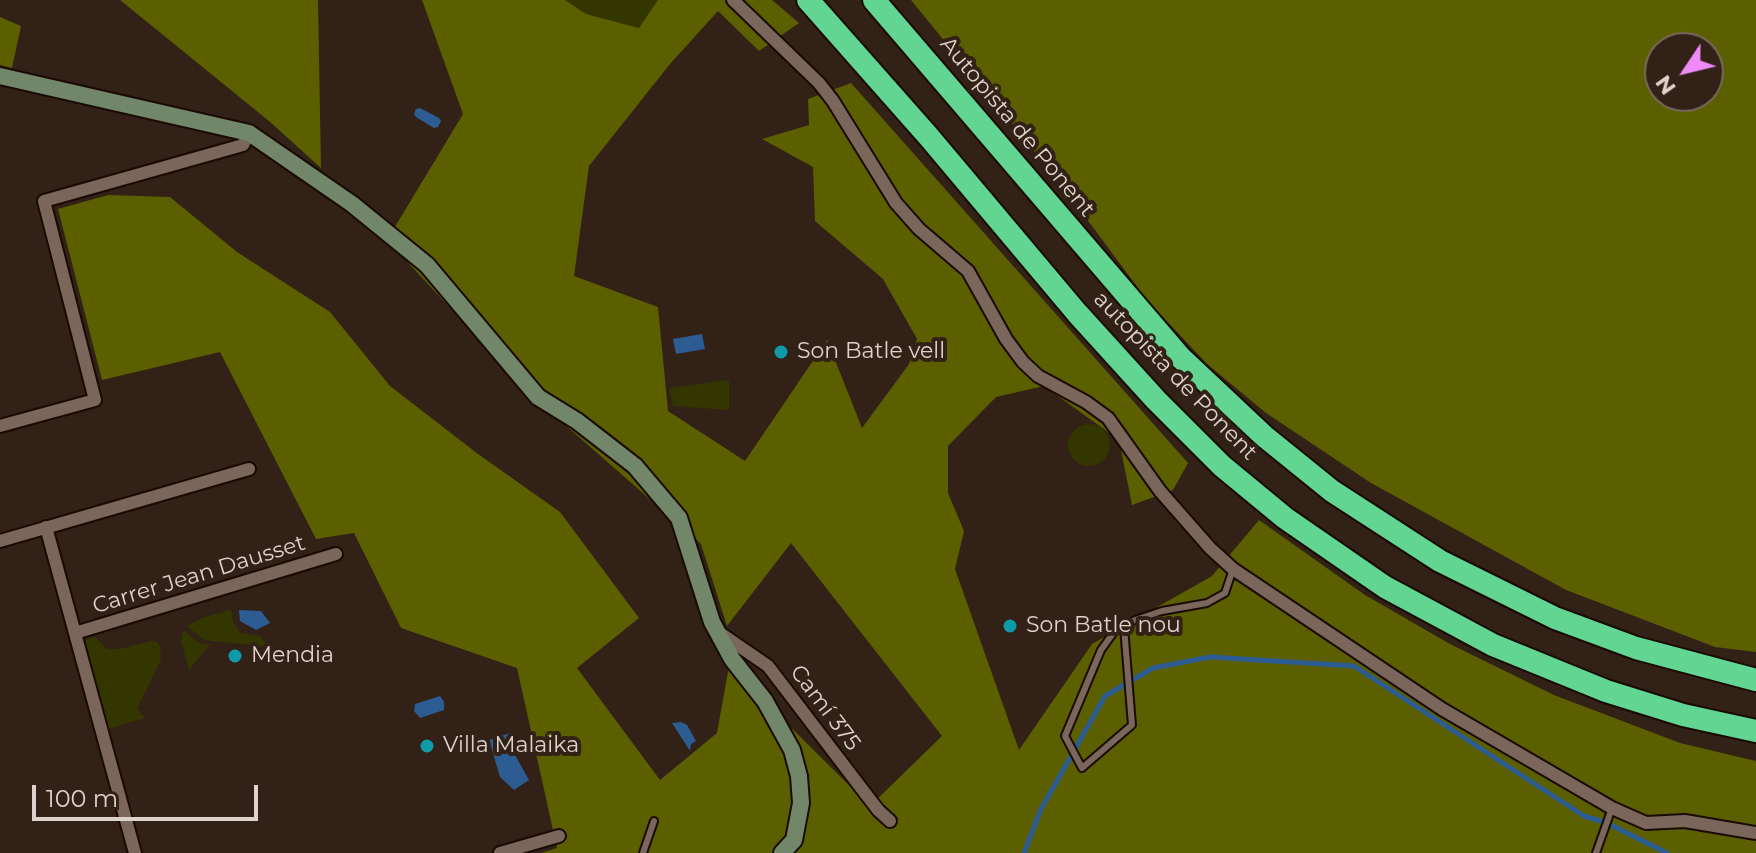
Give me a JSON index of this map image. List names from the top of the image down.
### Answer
{
  "streets": {
    "highway": ["Autopista de Ponent", "autopista de Ponent"],
    "street": ["Carrer Jean Dausset", "Camí 375"]
  },
  "crossings": [
    ["Autopista de Ponent", "autopista de Ponent"]
  ],
  "places": [
    "Son Batle vell",
    "Son Batle nou",
    "Mendia",
    "Villa Malaika"
  ],
  "scale_bar": "100 m",
  "north": "bottom left"
}
